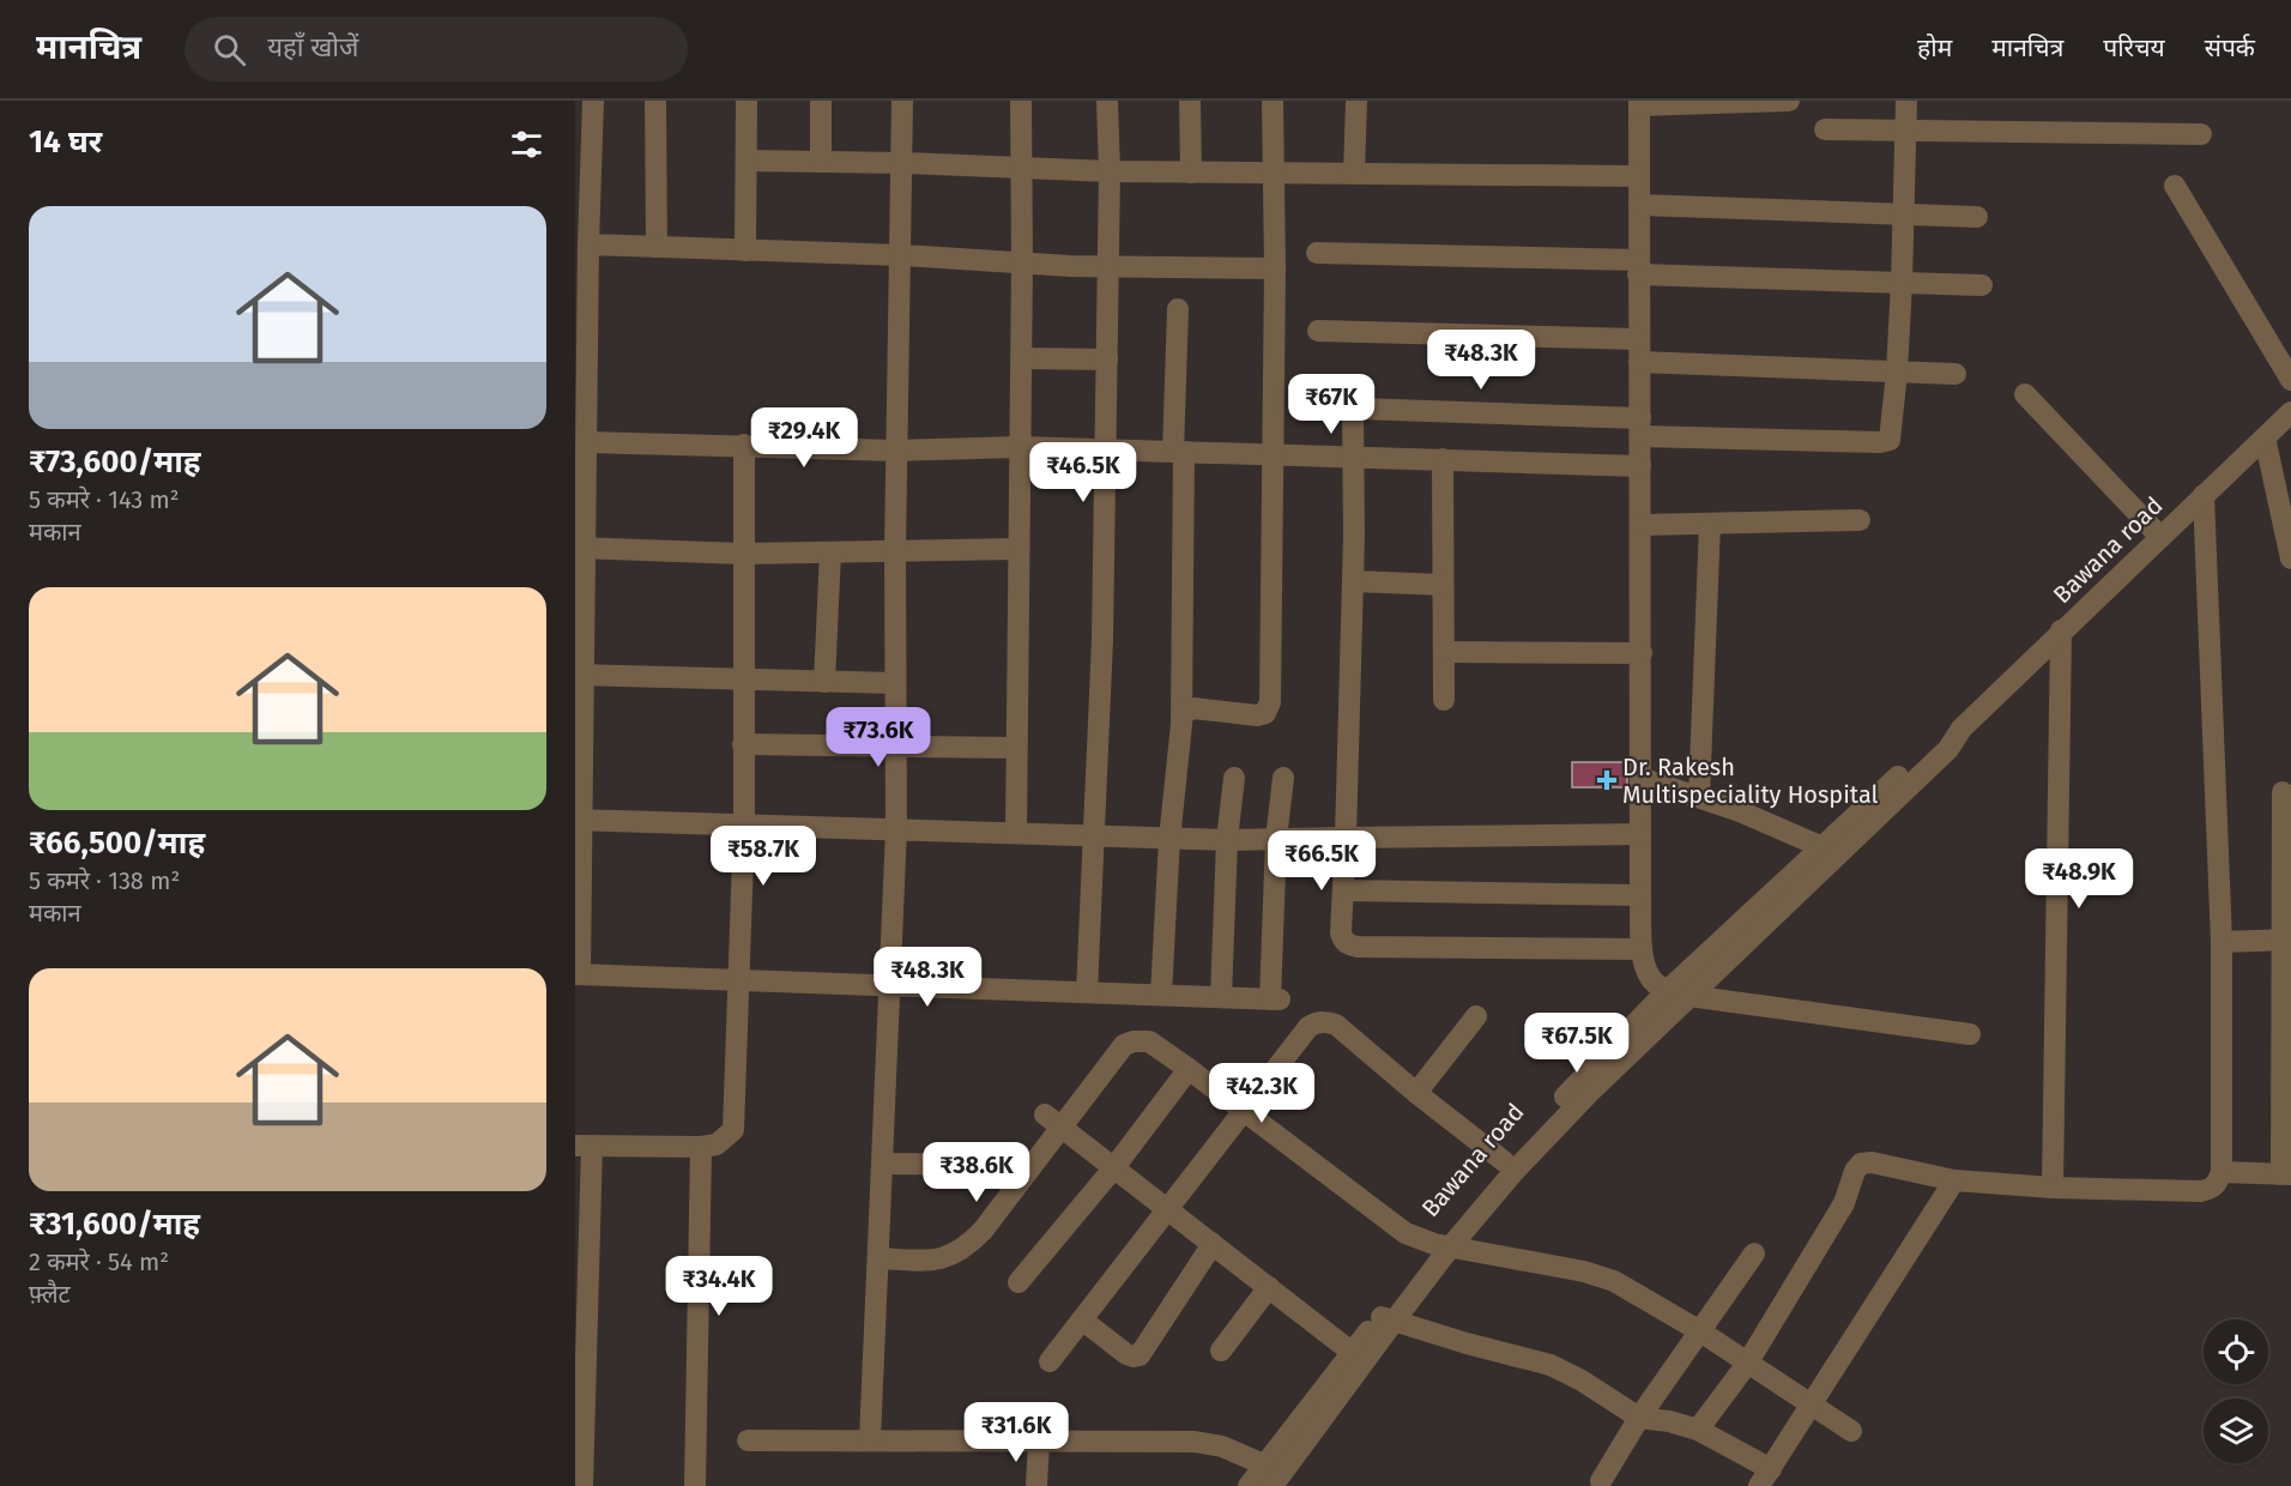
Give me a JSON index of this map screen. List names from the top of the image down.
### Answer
{
  "streets": {
    "street": ["Bawana road"]
  },
  "places": {
    "health": ["Dr. Rakesh Multispeciality Hospital"]
  },
  "page": {
    "header": "मानचित्र",
    "search": "यहाँ खोजें",
    "nav": [
      "होम",
      "मानचित्र",
      "परिचय",
      "संपर्क"
    ],
    "heading": "14 घर",
    "list": [
      {
        "name": "₹73,600/माह",
        "note": "5 कमरे · 143 m² · मकान"
      },
      {
        "name": "₹66,500/माह",
        "note": "5 कमरे · 138 m² · मकान"
      },
      {
        "name": "₹31,600/माह",
        "note": "2 कमरे · 54 m² · फ़्लैट"
      }
    ],
    "price": [
      "₹48.3K",
      "₹67K",
      "₹29.4K",
      "₹46.5K",
      "₹73.6K",
      "₹58.7K",
      "₹66.5K",
      "₹48.9K",
      "₹48.3K",
      "₹67.5K",
      "₹42.3K",
      "₹38.6K",
      "₹34.4K",
      "₹31.6K"
    ]
  }
}
